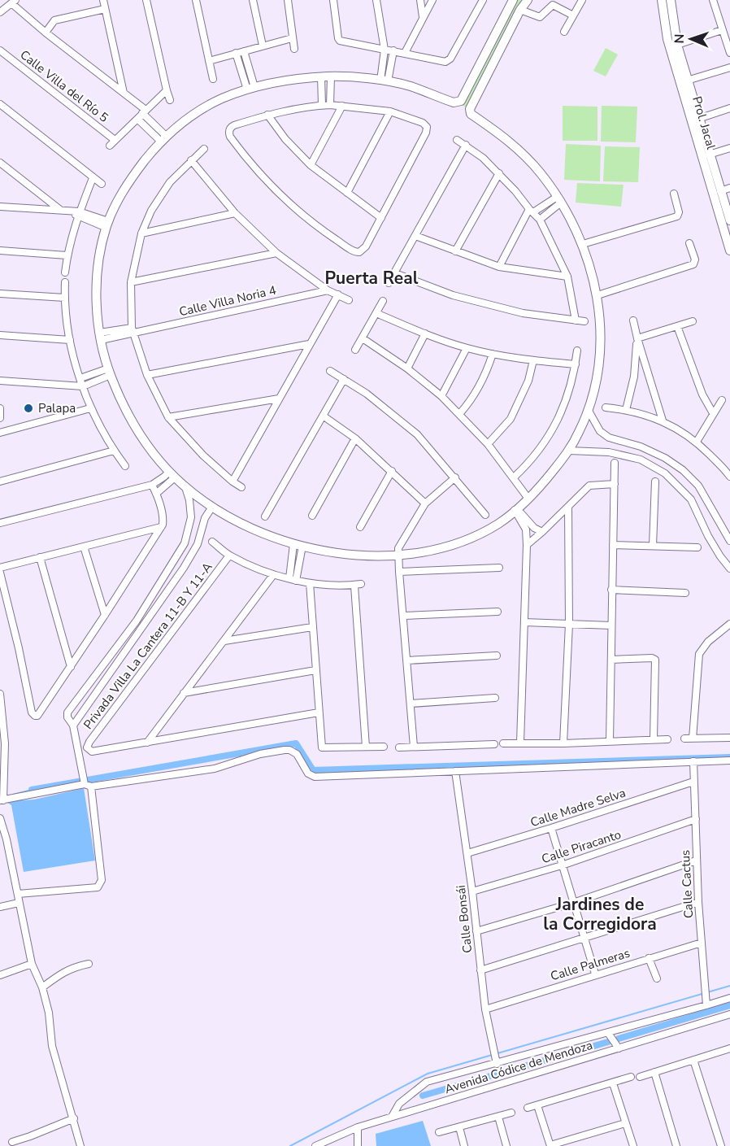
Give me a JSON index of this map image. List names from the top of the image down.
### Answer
{
  "streets": {
    "street": [
      "Calle Villa del Río 5",
      "Prol. Jacal",
      "Calle Villa Noria 4",
      "Privada Villa La Cantera 11-B Y 11-A",
      "Calle Madre Selva",
      "Calle Piracanto",
      "Calle Cactus",
      "Calle Bonsái",
      "Calle Palmeras",
      "Avenida Códice de Mendoza"
    ]
  },
  "crossings": [
    ["Calle Madre Selva", "Calle Cactus"],
    ["Calle Madre Selva", "Calle Bonsái"],
    ["Calle Piracanto", "Calle Cactus"],
    ["Calle Piracanto", "Calle Bonsái"],
    ["Calle Cactus", "Calle Palmeras"],
    ["Calle Bonsái", "Calle Palmeras"]
  ],
  "districts": ["Puerta Real", "Jardines de la Corregidora"],
  "places": ["Palapa"],
  "north": "left"
}
